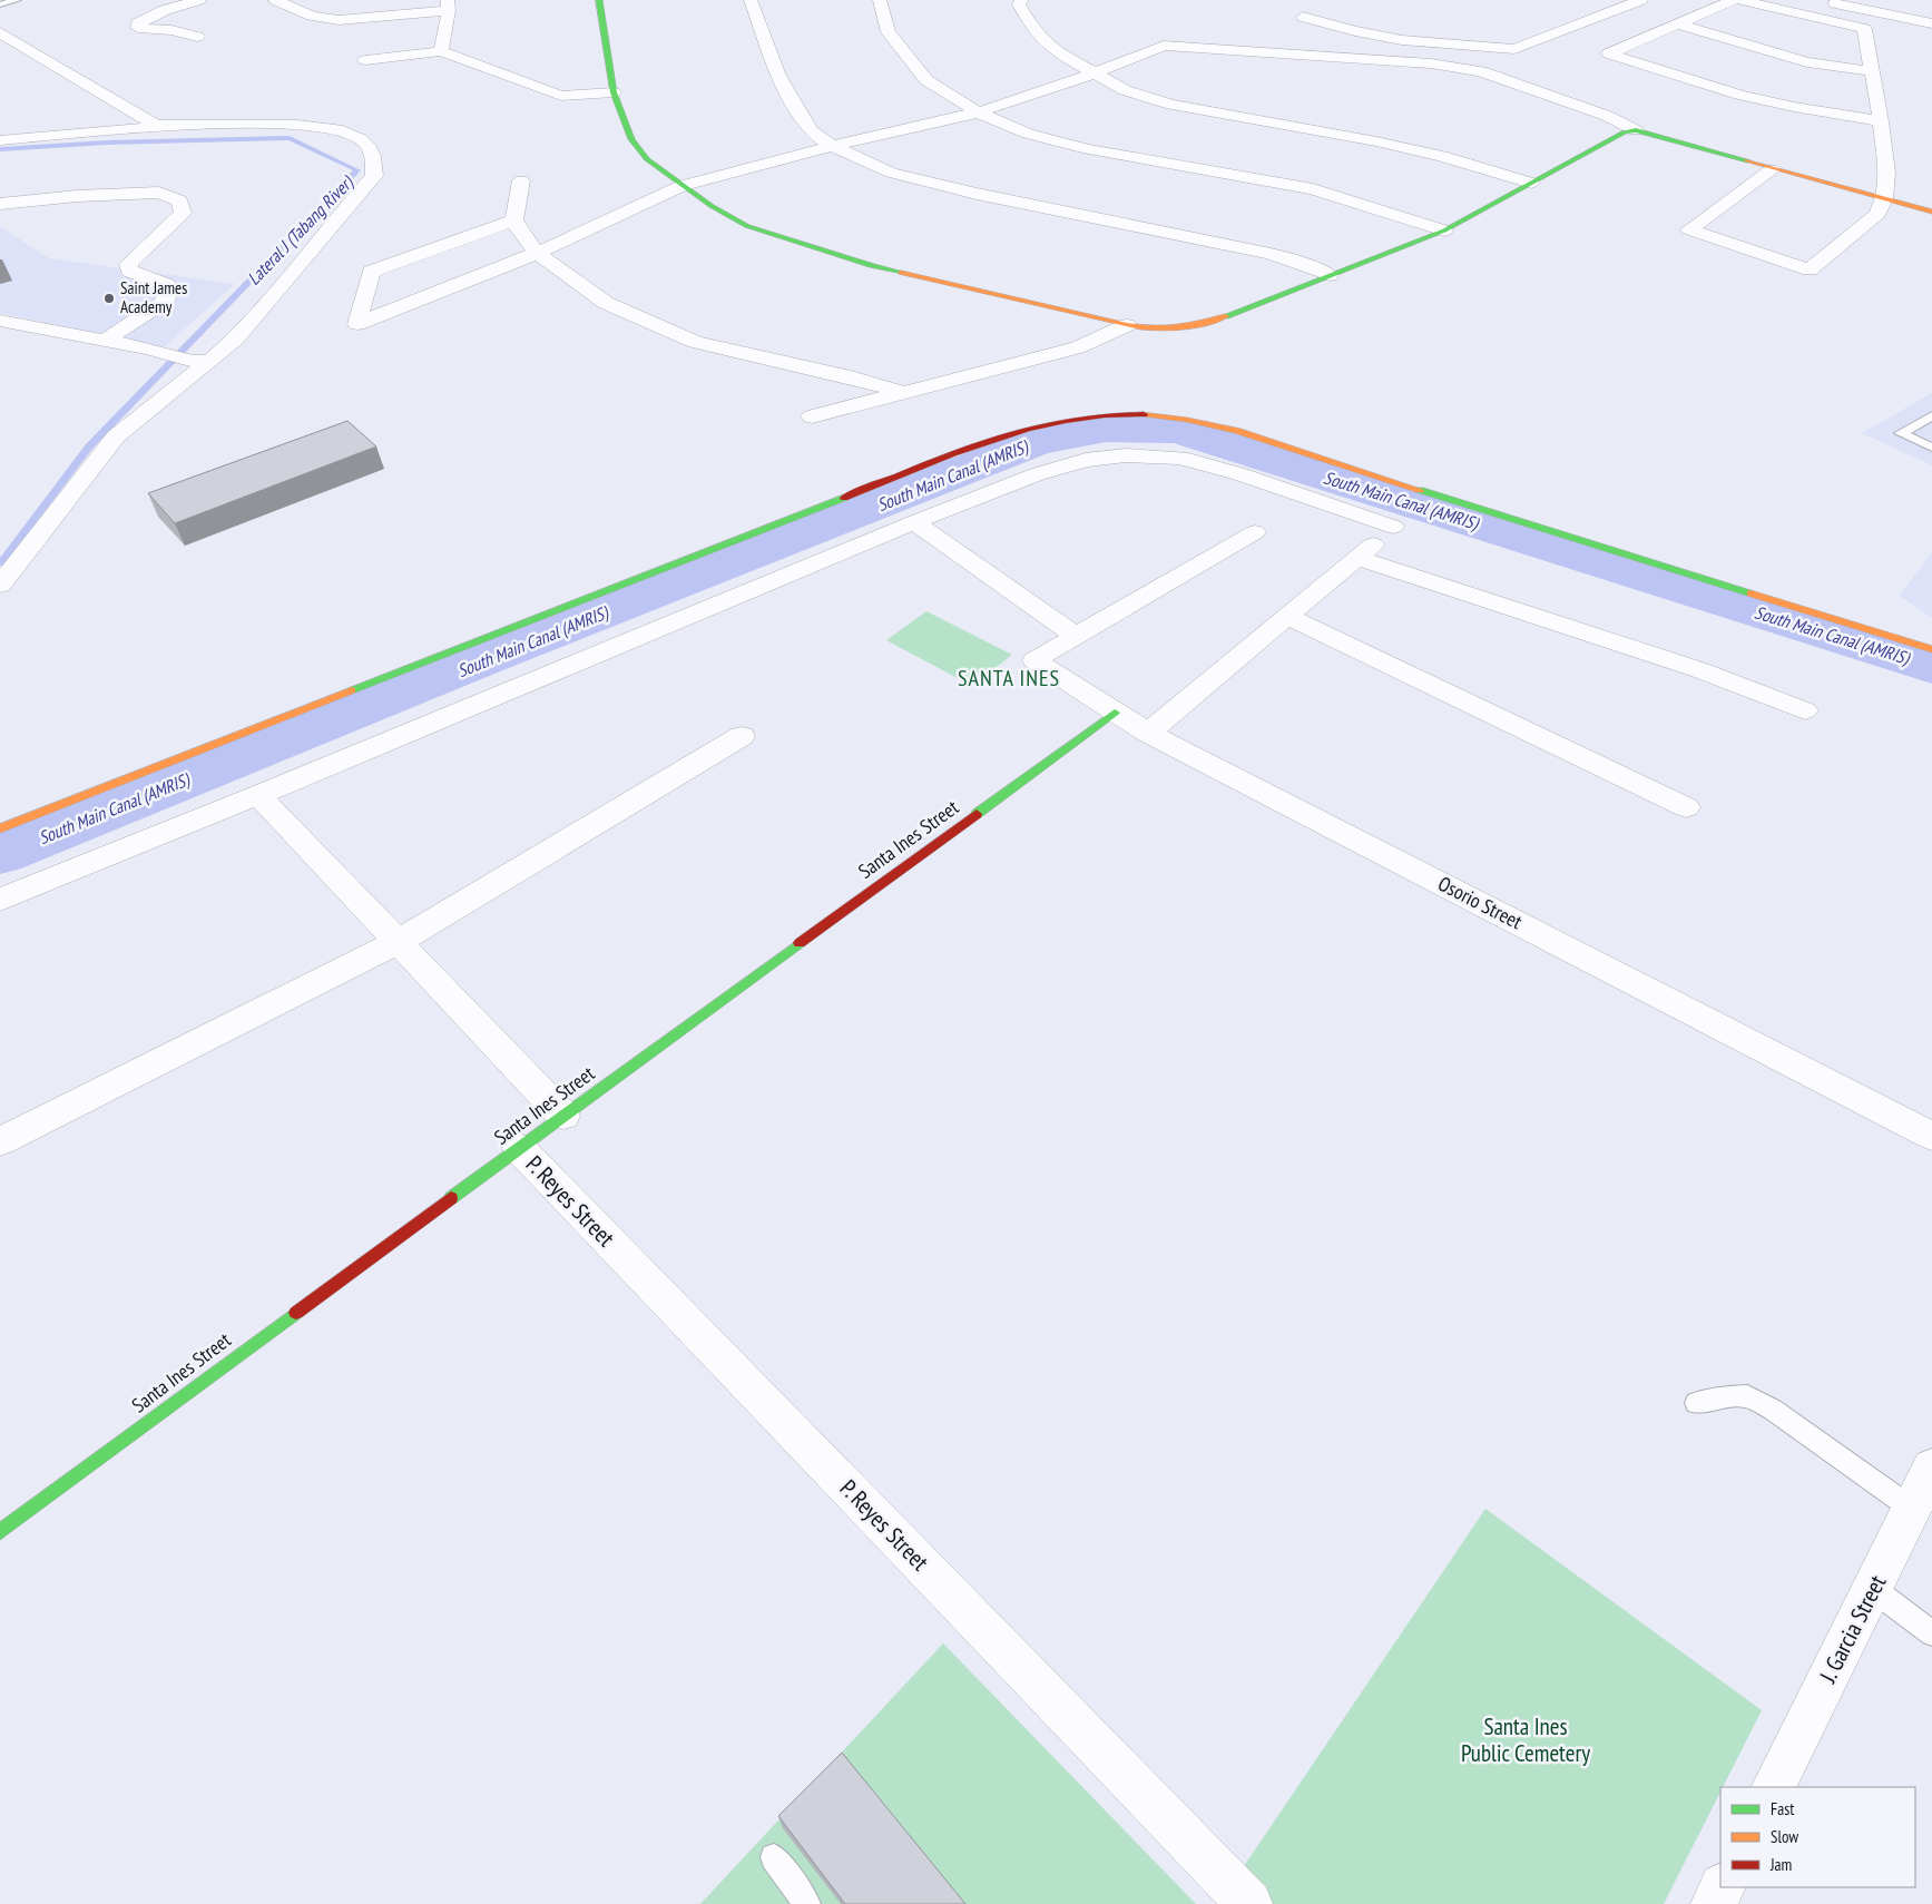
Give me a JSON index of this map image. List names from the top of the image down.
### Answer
{
  "streets": {
    "street": [
      "Santa Ines Street",
      "Osorio Street",
      "P. Reyes Street",
      "J. Garcia Street"
    ]
  },
  "crossings": [
    ["Santa Ines Street", "Osorio Street"],
    ["Santa Ines Street", "P. Reyes Street"]
  ],
  "districts": ["SANTA INES"],
  "water": ["Lateral J (Tabang River)", "South Main Canal (AMRIS)"],
  "parks": ["Santa Ines Public Cemetery"],
  "places": ["Saint James Academy"],
  "legend": ["Fast", "Slow", "Jam"]
}
